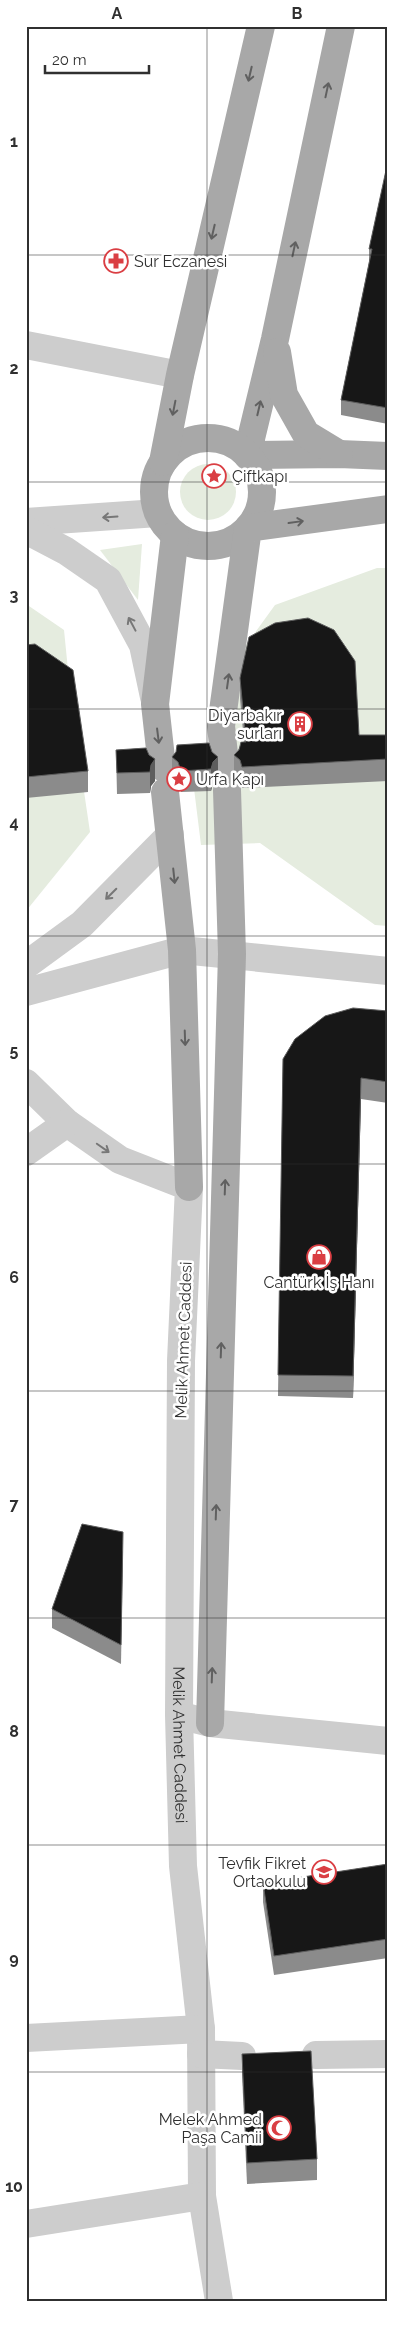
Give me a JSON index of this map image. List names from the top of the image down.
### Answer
{
  "streets": {
    "street": ["Melik Ahmet Caddesi"]
  },
  "places": {
    "pharmacy": ["Sur Eczanesi"],
    "place": ["Çiftkapı", "Urfa Kapı"],
    "building": ["Diyarbakır surları"],
    "shop": ["Cantürk İş Hanı"],
    "school or university": ["Tevfik Fikret Ortaokulu"],
    "mosque": ["Melek Ahmed Paşa Camii"]
  },
  "scale_bar": "20 m",
  "grid": {
    "columns": ["A", "B"],
    "rows": [
      "1",
      "2",
      "3",
      "4",
      "5",
      "6",
      "7",
      "8",
      "9",
      "10"
    ]
  }
}
